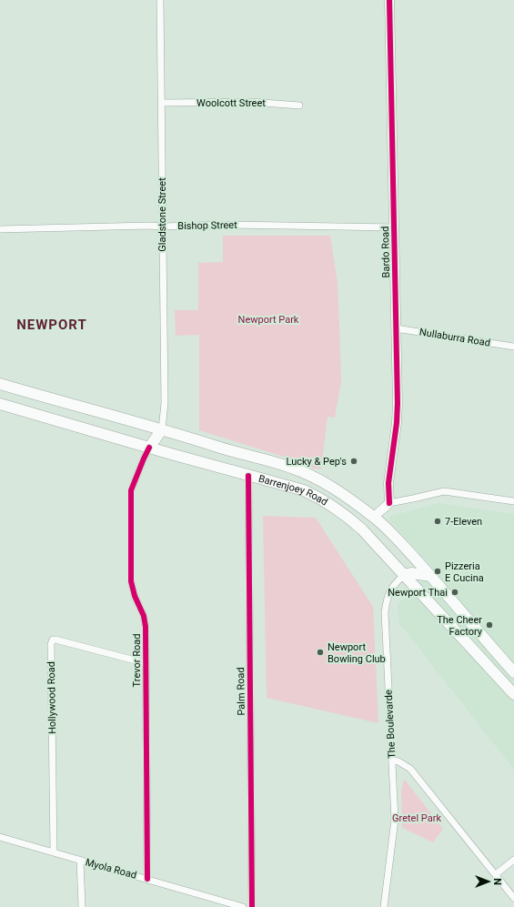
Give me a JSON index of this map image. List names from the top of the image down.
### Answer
{
  "streets": {
    "main road": ["Barrenjoey Road", "Palm Road"],
    "street": [
      "Woolcott Street",
      "Gladstone Street",
      "Bishop Street",
      "Bardo Road",
      "Nullaburra Road",
      "Trevor Road",
      "Hollywood Road",
      "The Boulevarde",
      "Myola Road"
    ]
  },
  "crossings": [
    ["Woolcott Street", "Gladstone Street"],
    ["Gladstone Street", "Bishop Street"],
    ["Gladstone Street", "Barrenjoey Road"],
    ["Bishop Street", "Bardo Road"],
    ["Bardo Road", "Nullaburra Road"],
    ["Barrenjoey Road", "Trevor Road"],
    ["Barrenjoey Road", "Palm Road"],
    ["Barrenjoey Road", "The Boulevarde"],
    ["Trevor Road", "Hollywood Road"],
    ["Trevor Road", "Myola Road"],
    ["Hollywood Road", "Myola Road"]
  ],
  "districts": ["NEWPORT"],
  "parks": ["Newport Park", "Gretel Park"],
  "places": [
    "Lucky & Pep's",
    "7-Eleven",
    "Pizzeria E Cucina",
    "Newport Thai",
    "The Cheer Factory",
    "Newport Bowling Club"
  ],
  "north": "right"
}
